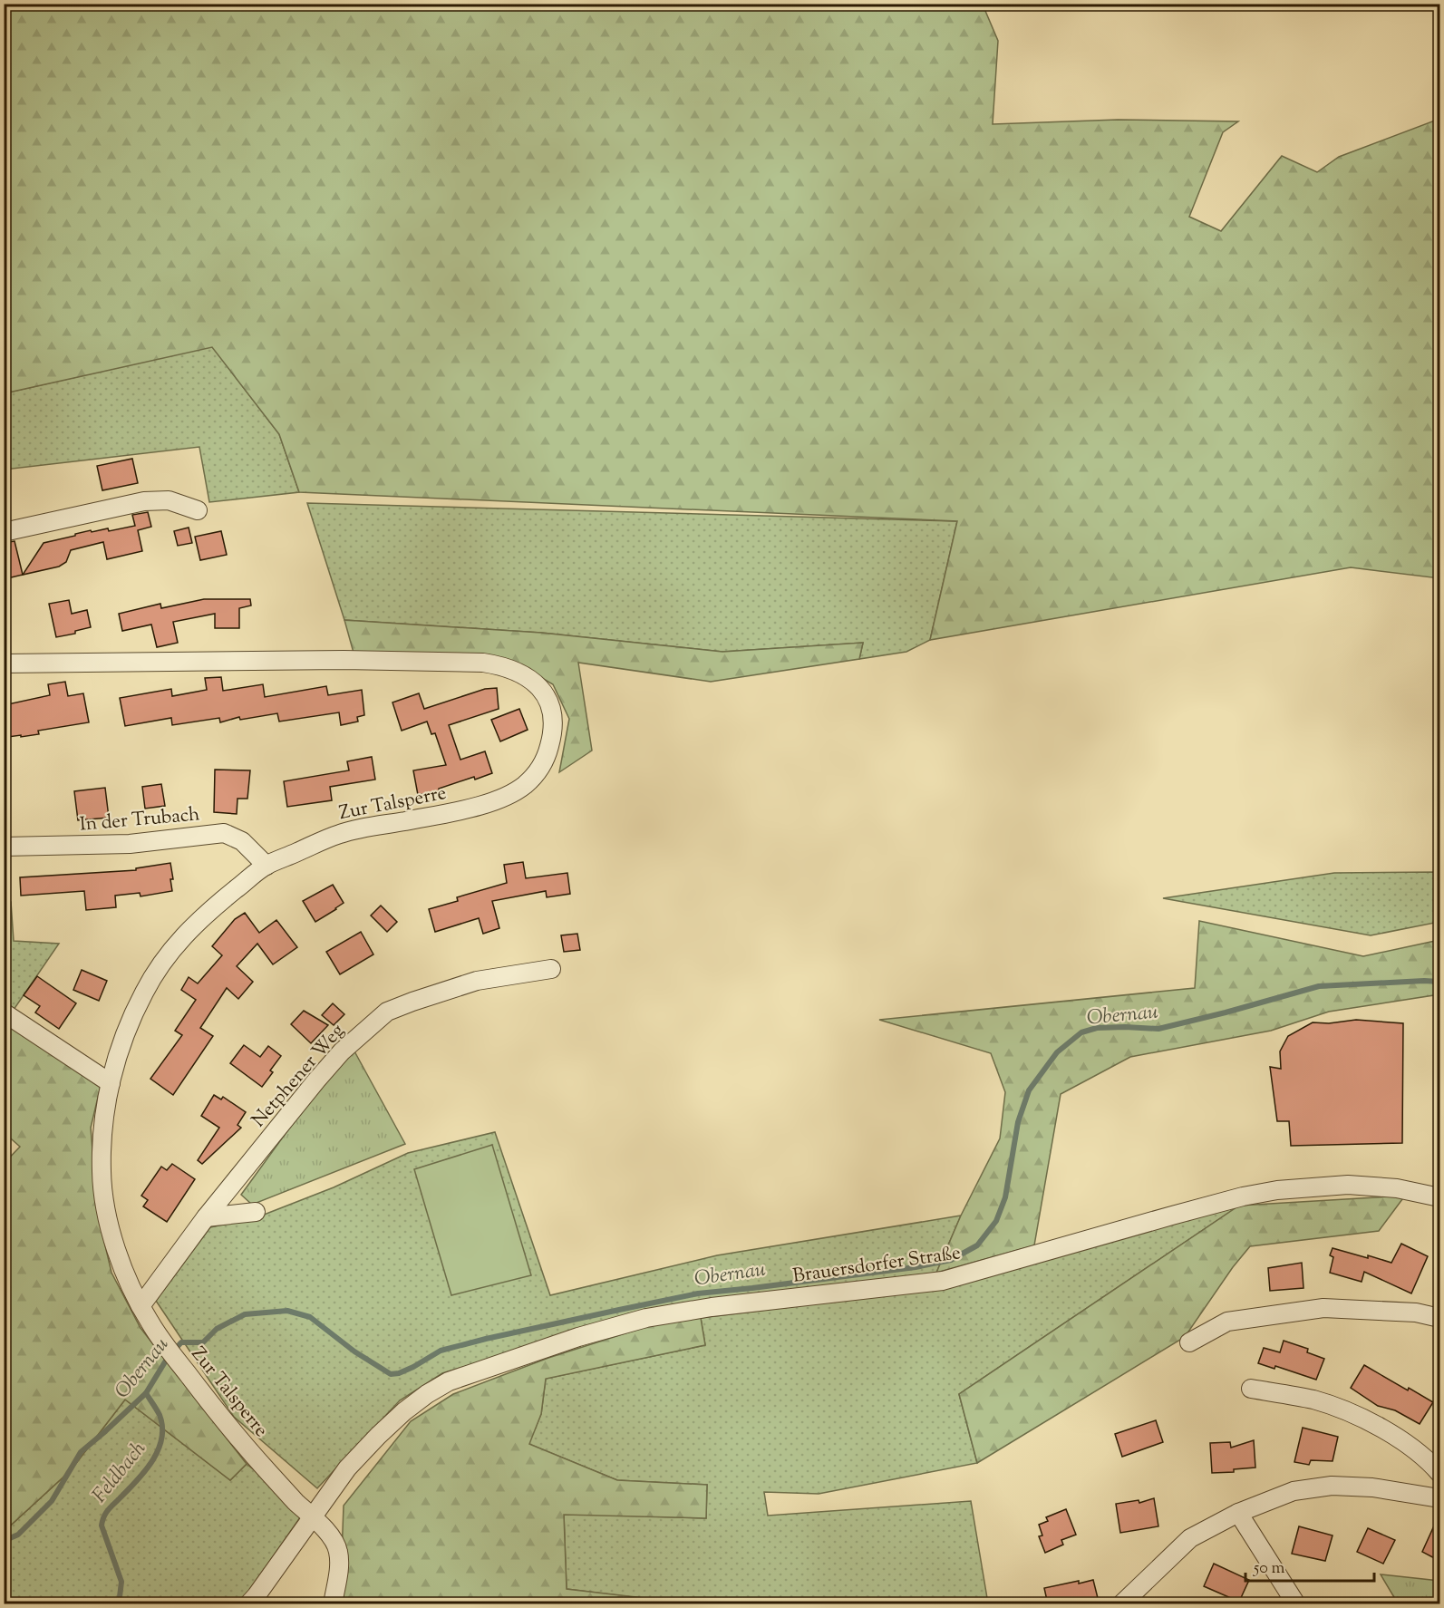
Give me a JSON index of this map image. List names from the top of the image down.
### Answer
{
  "streets": {
    "street": [
      "Zur Talsperre",
      "In der Trubach",
      "Netphener Weg",
      "Brauersdorfer Straße"
    ]
  },
  "crossings": [
    ["Zur Talsperre", "In der Trubach"],
    ["Zur Talsperre", "Netphener Weg"],
    ["Zur Talsperre", "Brauersdorfer Straße"]
  ],
  "water": ["Obernau", "Feldbach"],
  "scale_bar": "50 m"
}
